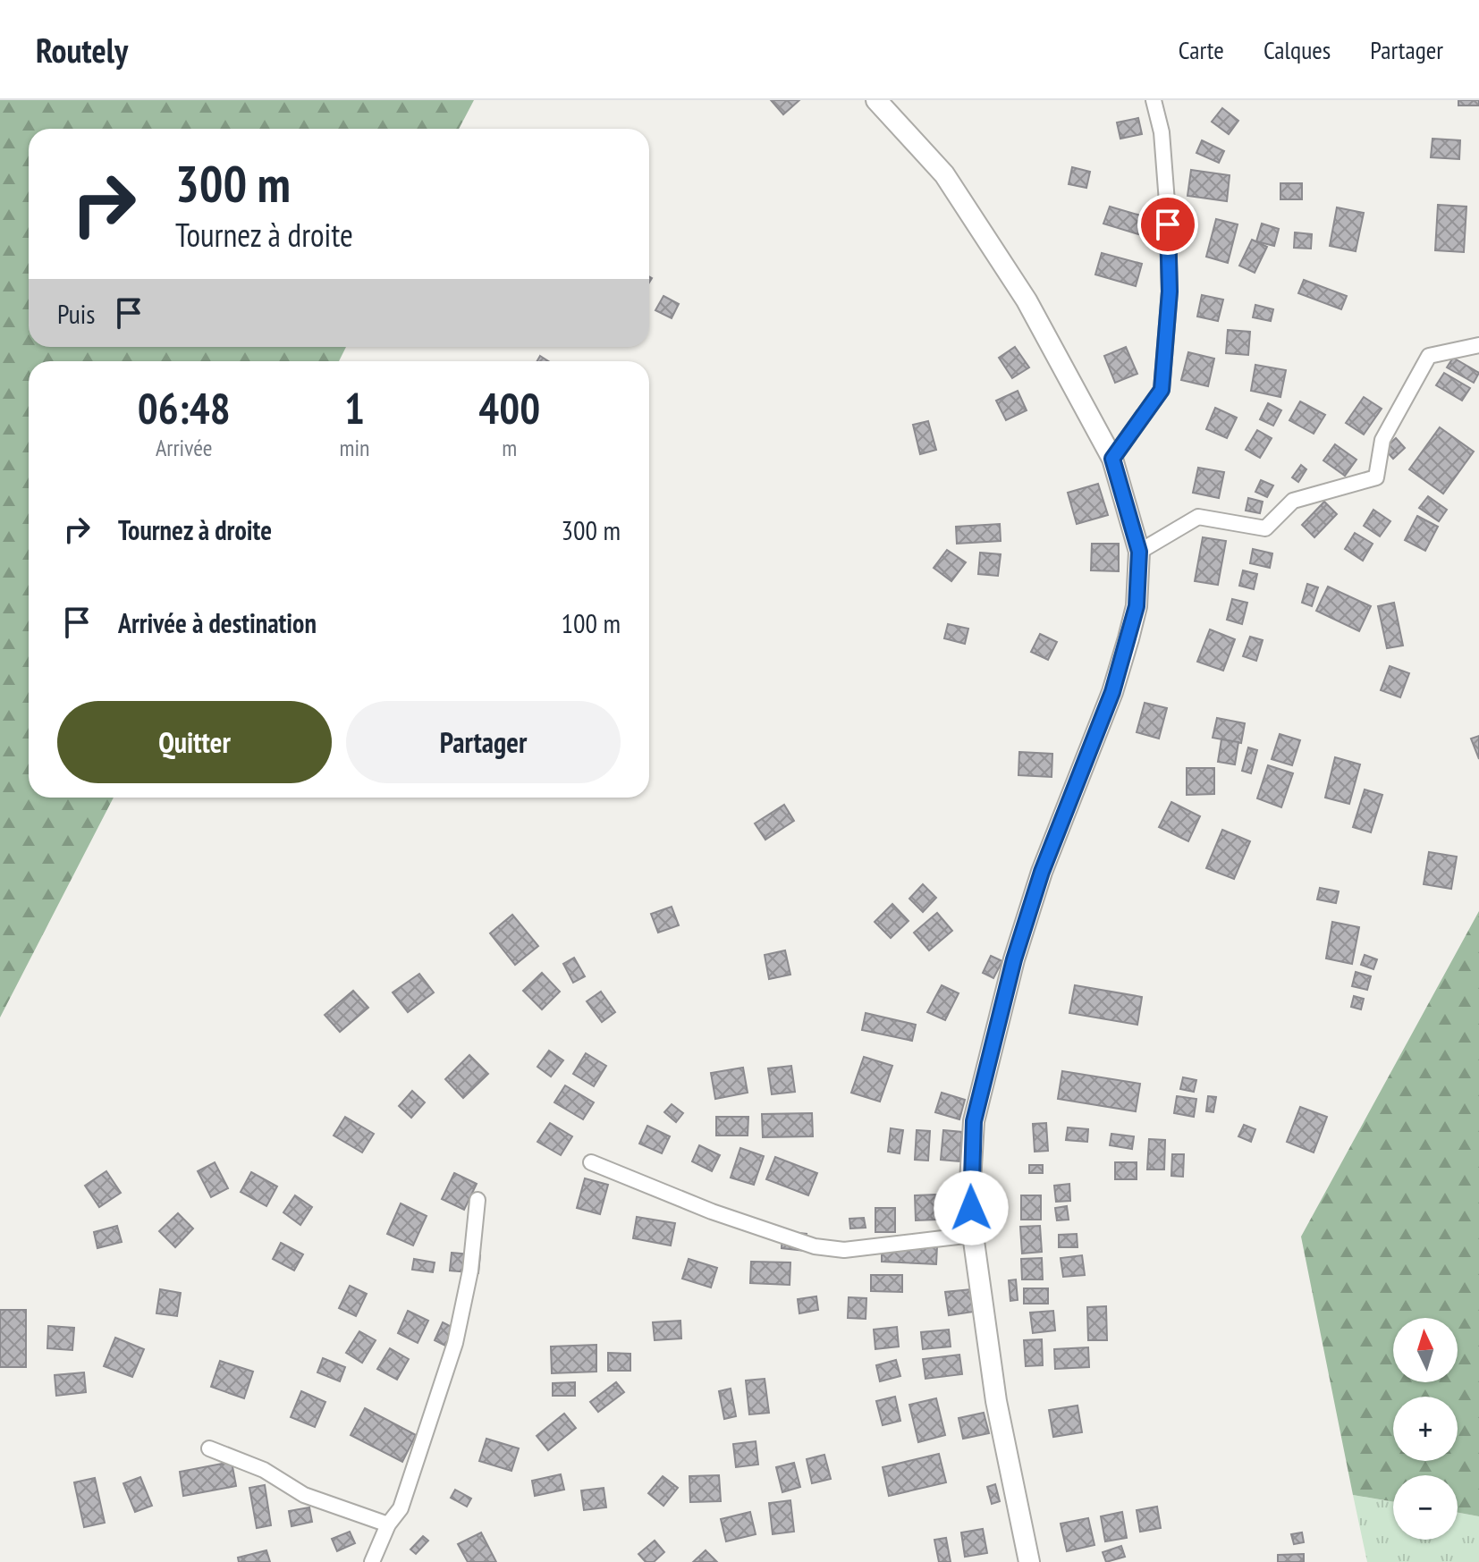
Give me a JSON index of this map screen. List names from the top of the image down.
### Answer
{
  "north": "top",
  "page": {
    "header": "Routely",
    "nav": ["Carte", "Calques", "Partager"],
    "turn": ["300 m", "Tournez à droite"],
    "then": "Puis",
    "eta": [
      "06:48",
      "Arrivée",
      "1",
      "min",
      "400",
      "m"
    ],
    "list": [
      {
        "name": "Tournez à droite",
        "value": "300 m"
      },
      {
        "name": "Arrivée à destination",
        "value": "100 m"
      }
    ],
    "buttons": ["Quitter", "Partager"],
    "map_buttons": ["+", "−"]
  }
}
